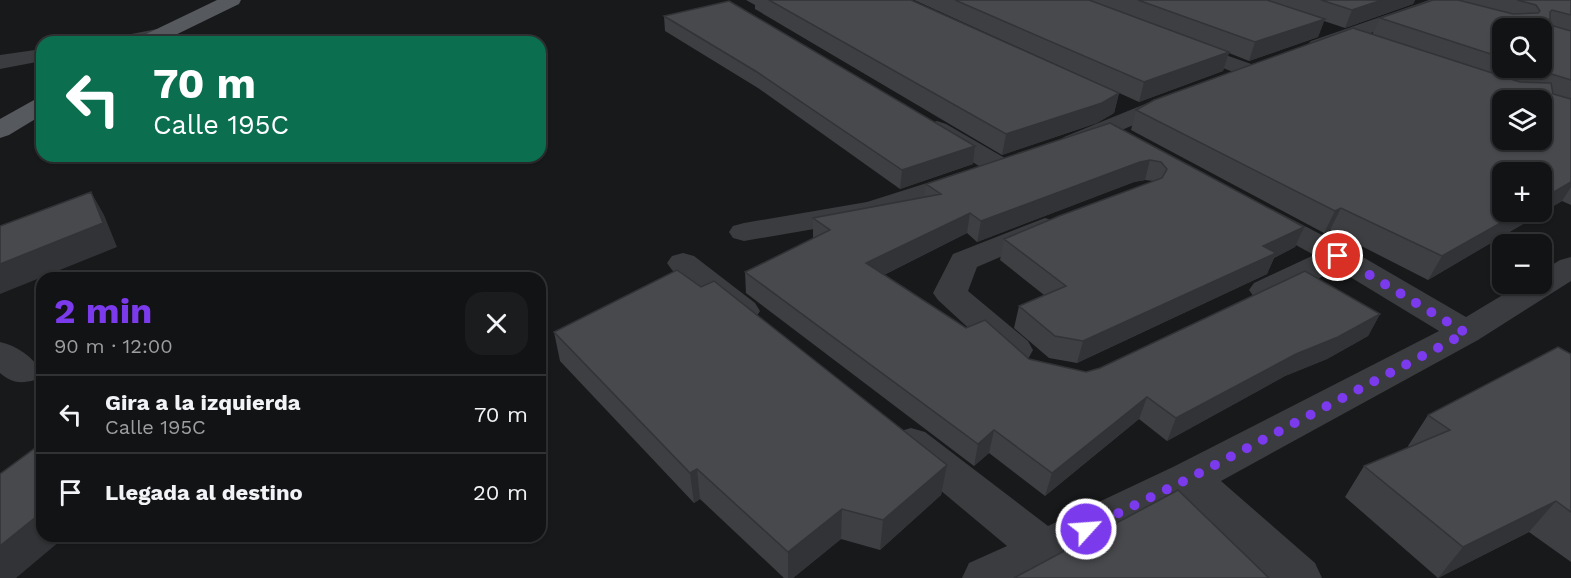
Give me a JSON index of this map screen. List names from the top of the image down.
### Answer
{
  "page": {
    "map_buttons": ["+", "−"],
    "turn": ["70 m", "Calle 195C"],
    "heading": ["2 min", "90 m · 12:00"],
    "list": [
      {
        "name": "Gira a la izquierda",
        "note": "Calle 195C",
        "value": "70 m"
      },
      {
        "name": "Llegada al destino",
        "value": "20 m"
      }
    ]
  }
}
